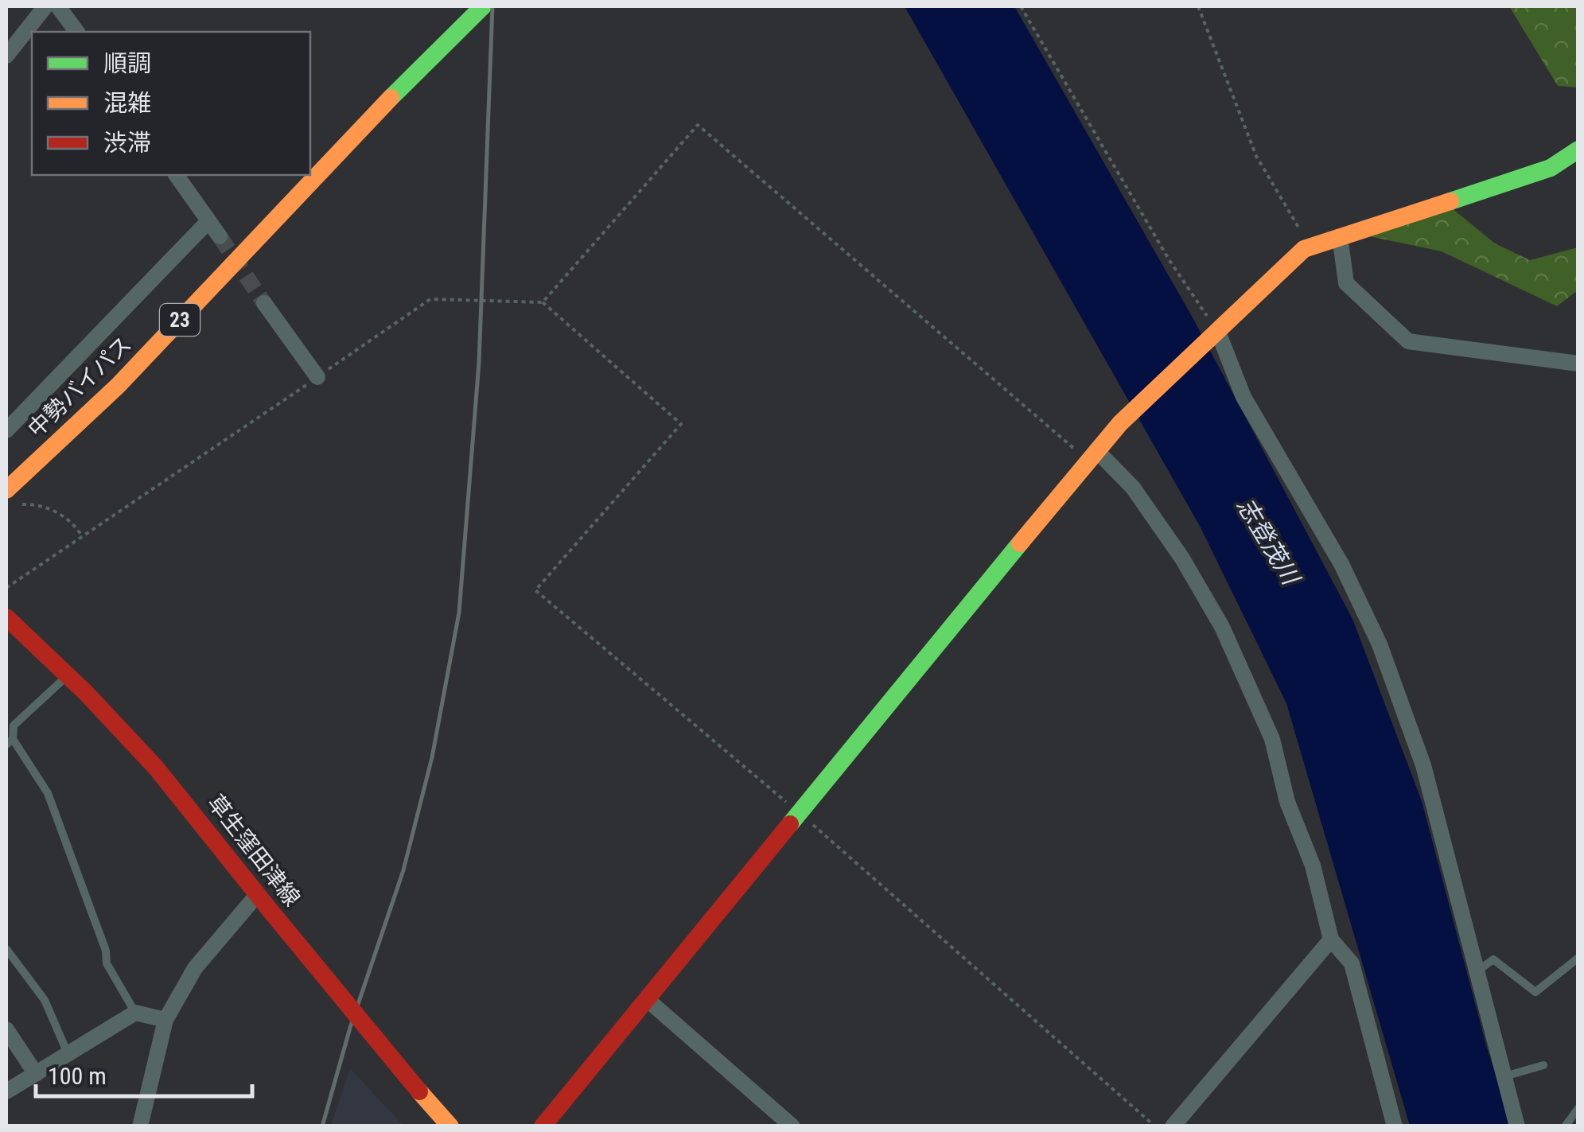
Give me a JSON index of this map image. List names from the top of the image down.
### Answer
{
  "streets": {
    "main road": ["23", "中勢バイパス", "草生窪田津線"]
  },
  "water": ["志登茂川"],
  "legend": ["順調", "混雑", "渋滞"],
  "scale_bar": "100 m"
}
